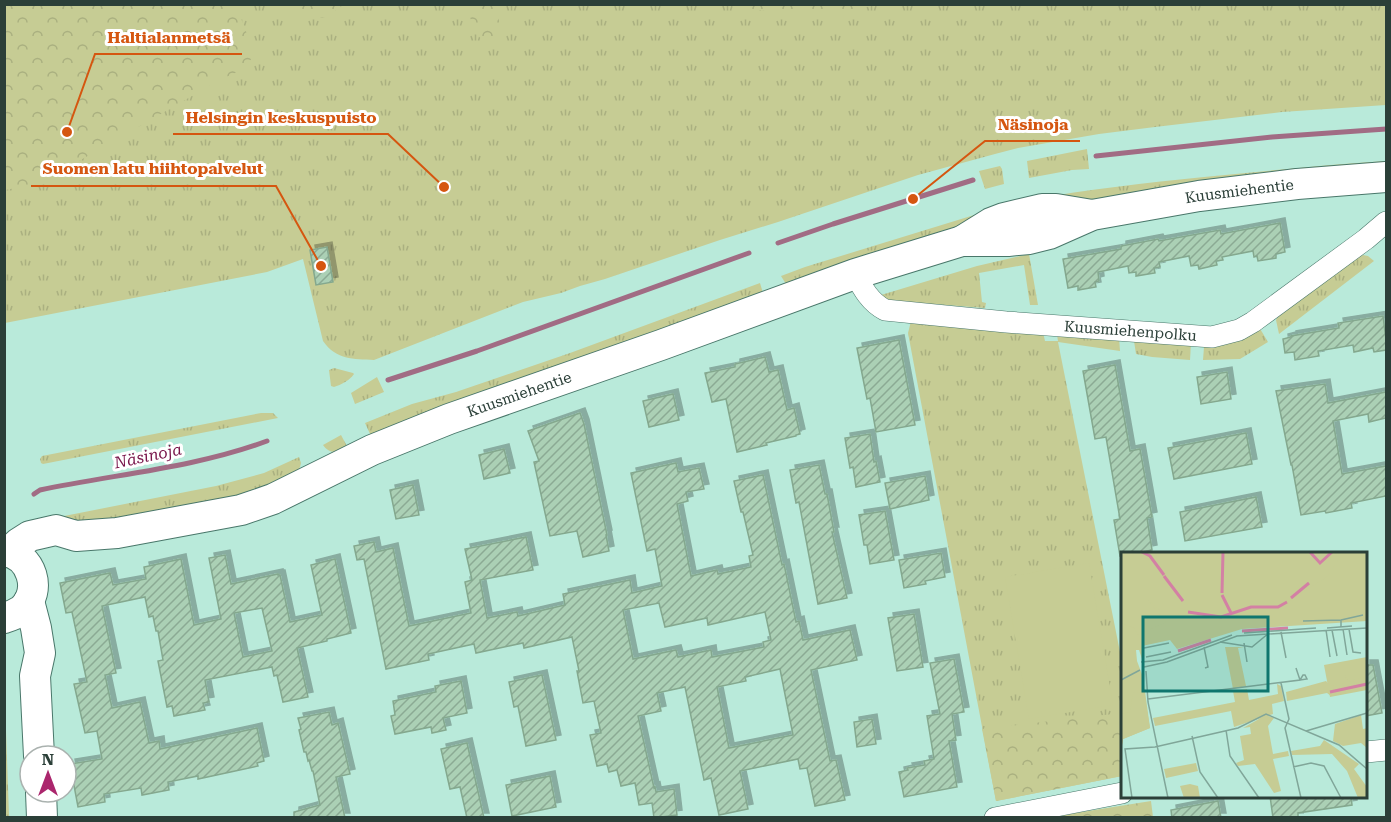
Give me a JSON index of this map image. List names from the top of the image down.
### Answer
{
  "streets": {
    "main road": ["Kuusmiehentie"],
    "street": ["Kuusmiehenpolku"]
  },
  "crossings": [
    ["Kuusmiehentie", "Kuusmiehenpolku"]
  ],
  "water": ["Näsinoja"],
  "places": [
    "Haltialanmetsä",
    "Helsingin keskuspuisto",
    "Näsinoja",
    "Suomen latu hiihtopalvelut"
  ],
  "north": "top"
}
